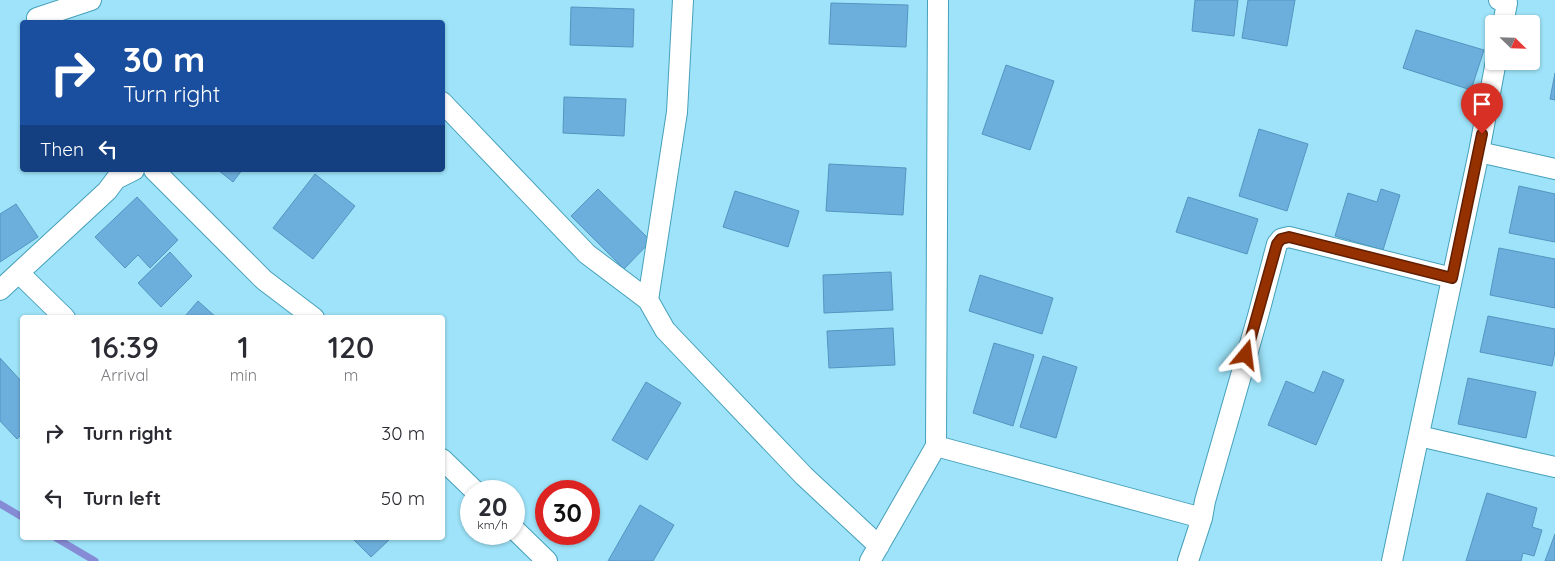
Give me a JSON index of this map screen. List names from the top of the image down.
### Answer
{
  "north": "bottom right",
  "page": {
    "turn": ["30 m", "Turn right"],
    "then": "Then",
    "eta": [
      "16:39",
      "Arrival",
      "1",
      "min",
      "120",
      "m"
    ],
    "list": [
      {
        "name": "Turn right",
        "value": "30 m"
      },
      {
        "name": "Turn left",
        "value": "50 m"
      }
    ],
    "speed": "20 km/h",
    "limit": "30"
  }
}
